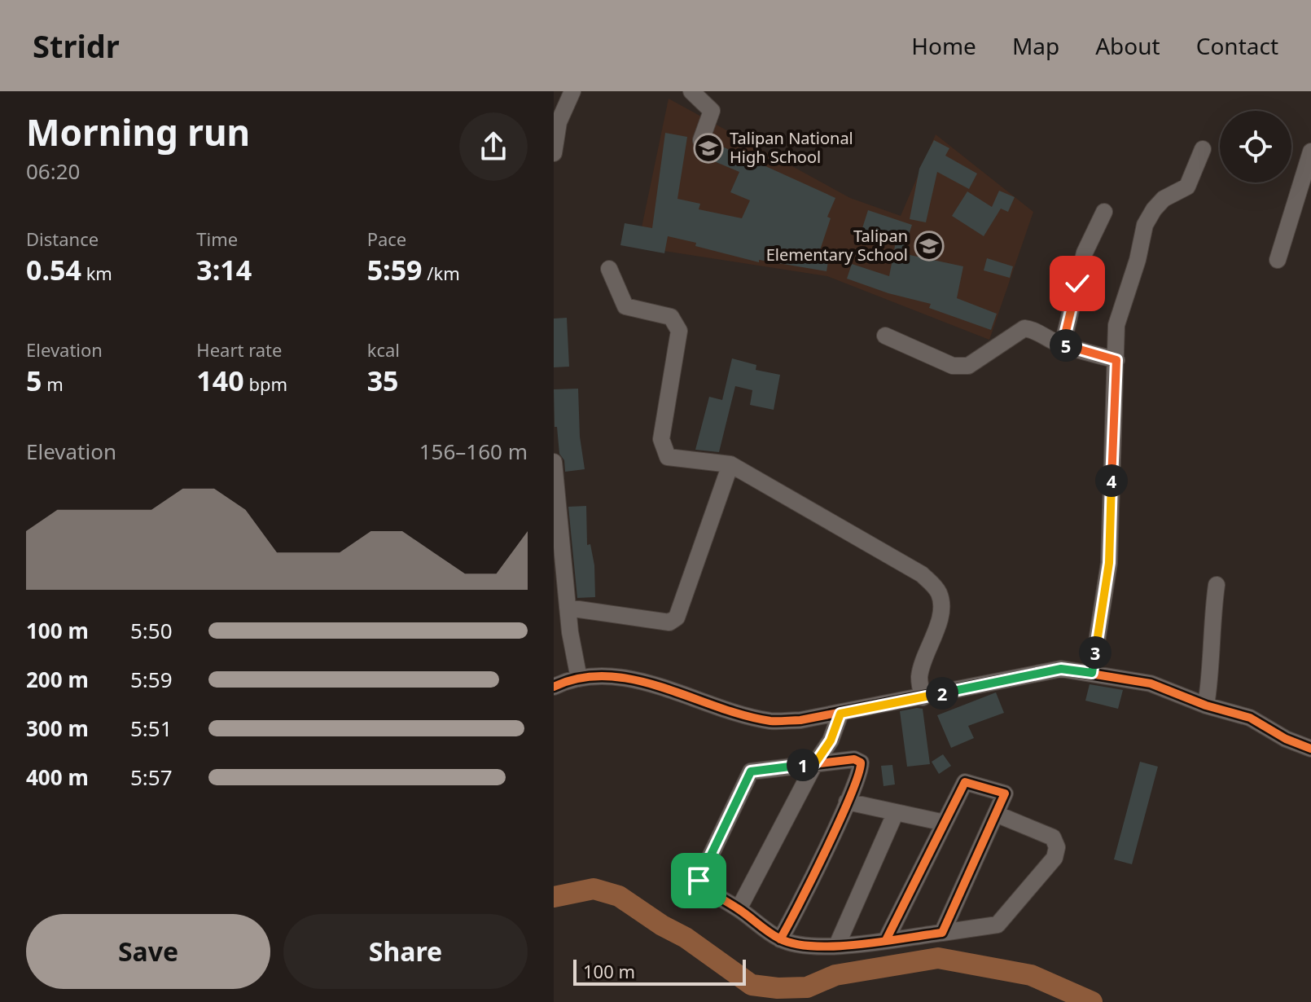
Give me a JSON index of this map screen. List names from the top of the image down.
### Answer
{
  "places": {
    "school or university": ["Talipan National High School", "Talipan Elementary School"]
  },
  "scale_bar": "100 m",
  "page": {
    "header": "Stridr",
    "nav": [
      "Home",
      "Map",
      "About",
      "Contact"
    ],
    "heading": ["Morning run", "06:20"],
    "stats": [
      ["Distance", "0.54 km"],
      ["Time", "3:14"],
      ["Pace", "5:59 /km"],
      ["Elevation", "5 m"],
      ["Heart rate", "140 bpm"],
      ["kcal", "35"]
    ],
    "pins": [
      "5",
      "4",
      "3",
      "2",
      "1"
    ],
    "chart": ["Elevation", "156–160 m"],
    "list": [
      {
        "name": "100 m",
        "note": "5:50"
      },
      {
        "name": "200 m",
        "note": "5:59"
      },
      {
        "name": "300 m",
        "note": "5:51"
      },
      {
        "name": "400 m",
        "note": "5:57"
      }
    ],
    "buttons": ["Save", "Share"],
    "scale": "100 m"
  }
}
